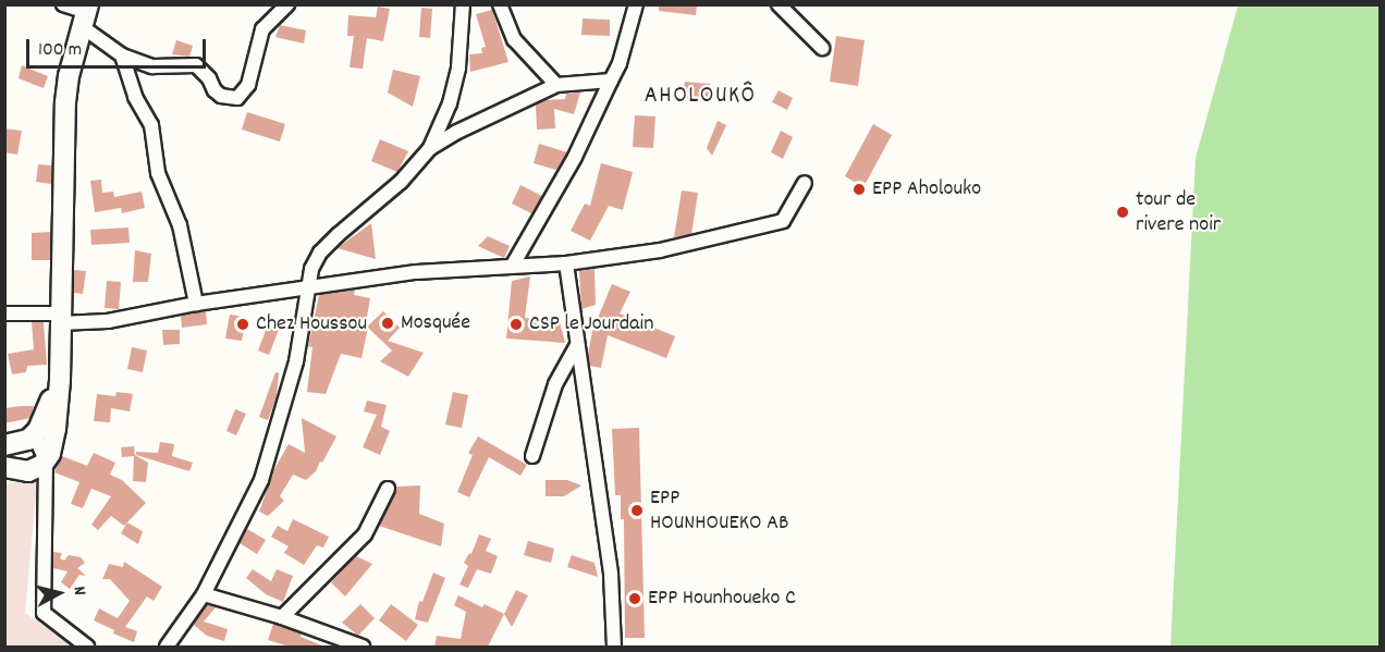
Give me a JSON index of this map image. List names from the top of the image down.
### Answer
{
  "districts": ["AHOLOUKÔ"],
  "places": [
    "EPP Aholouko",
    "tour de rivere noir",
    "Mosquée",
    "Chez Houssou",
    "CSP le Jourdain",
    "EPP HOUNHOUEKO AB",
    "EPP Hounhoueko C"
  ],
  "scale_bar": "100 m",
  "north": "right"
}
